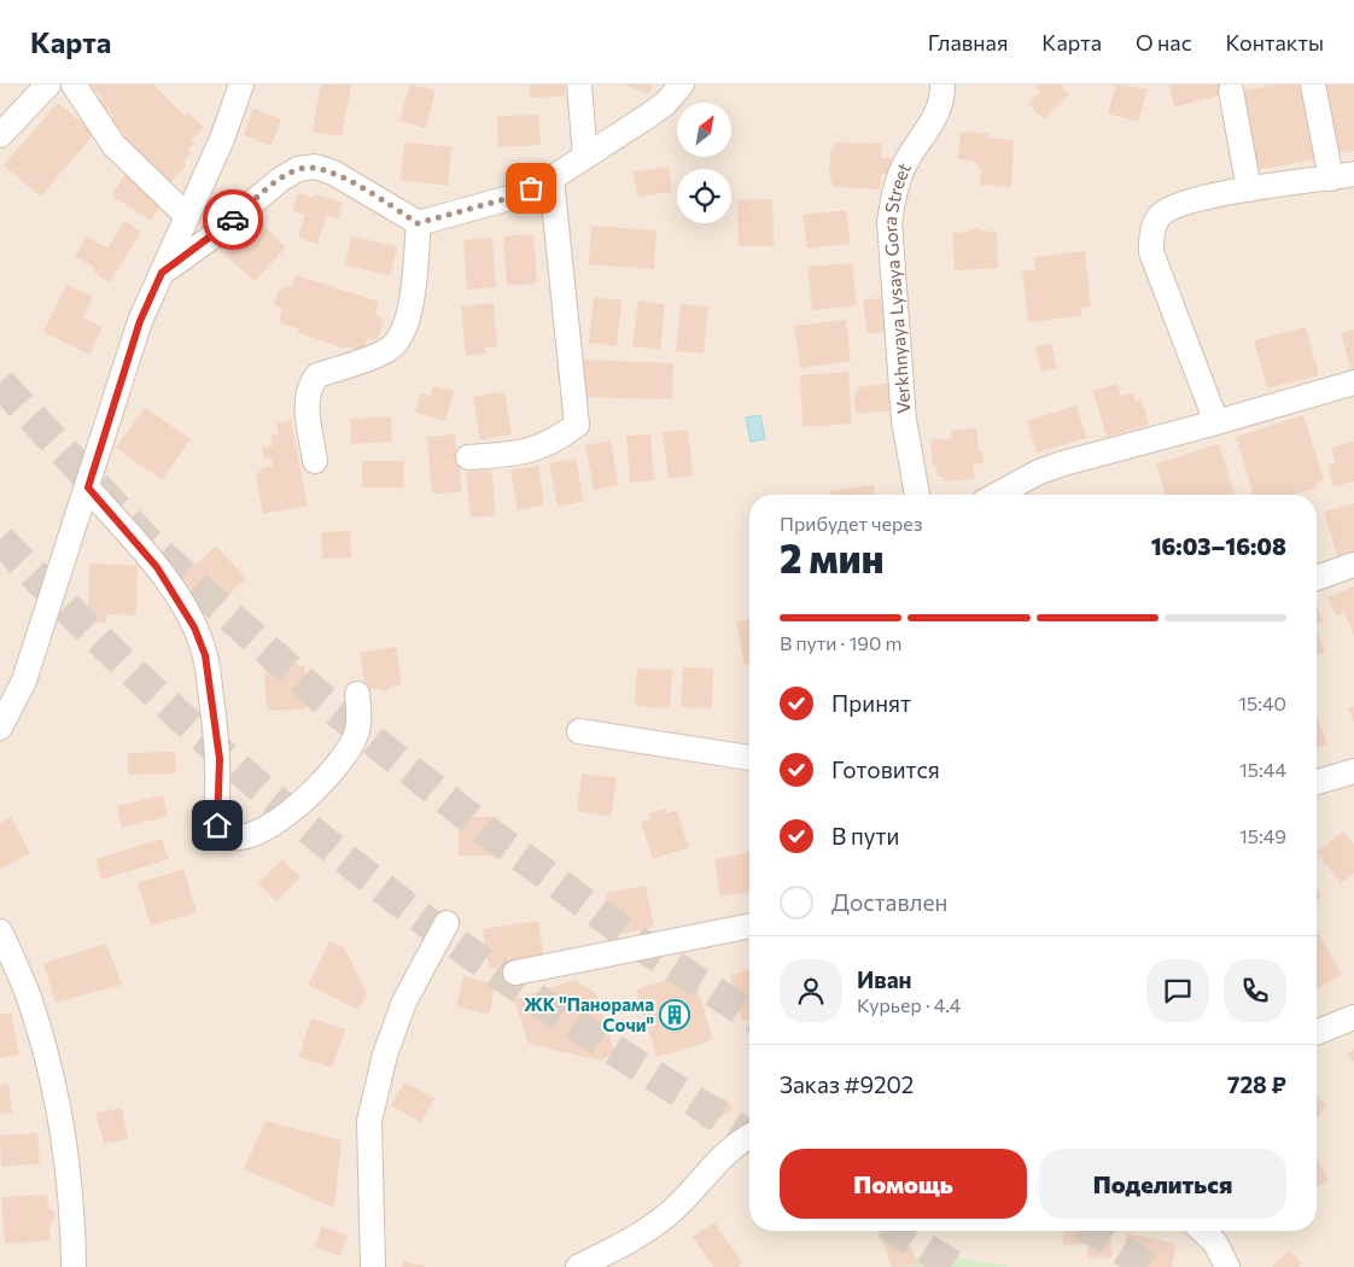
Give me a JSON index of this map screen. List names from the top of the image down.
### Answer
{
  "streets": {
    "street": ["Verkhnyaya Lysaya Gora Street"]
  },
  "places": {
    "building": ["ЖК \"Панорама Сочи\""]
  },
  "north": "top right",
  "page": {
    "header": "Карта",
    "nav": [
      "Главная",
      "Карта",
      "О нас",
      "Контакты"
    ],
    "heading": ["2 мин", "Прибудет через", "16:03–16:08"],
    "panel": [
      "Иван",
      "Курьер · 4.4",
      "Заказ #9202",
      "728 ₽"
    ],
    "bar": "В пути · 190 m",
    "list": [
      ["Принят", "15:40"],
      ["Готовится", "15:44"],
      ["В пути", "15:49"],
      "Доставлен"
    ],
    "buttons": ["Помощь", "Поделиться"]
  }
}
